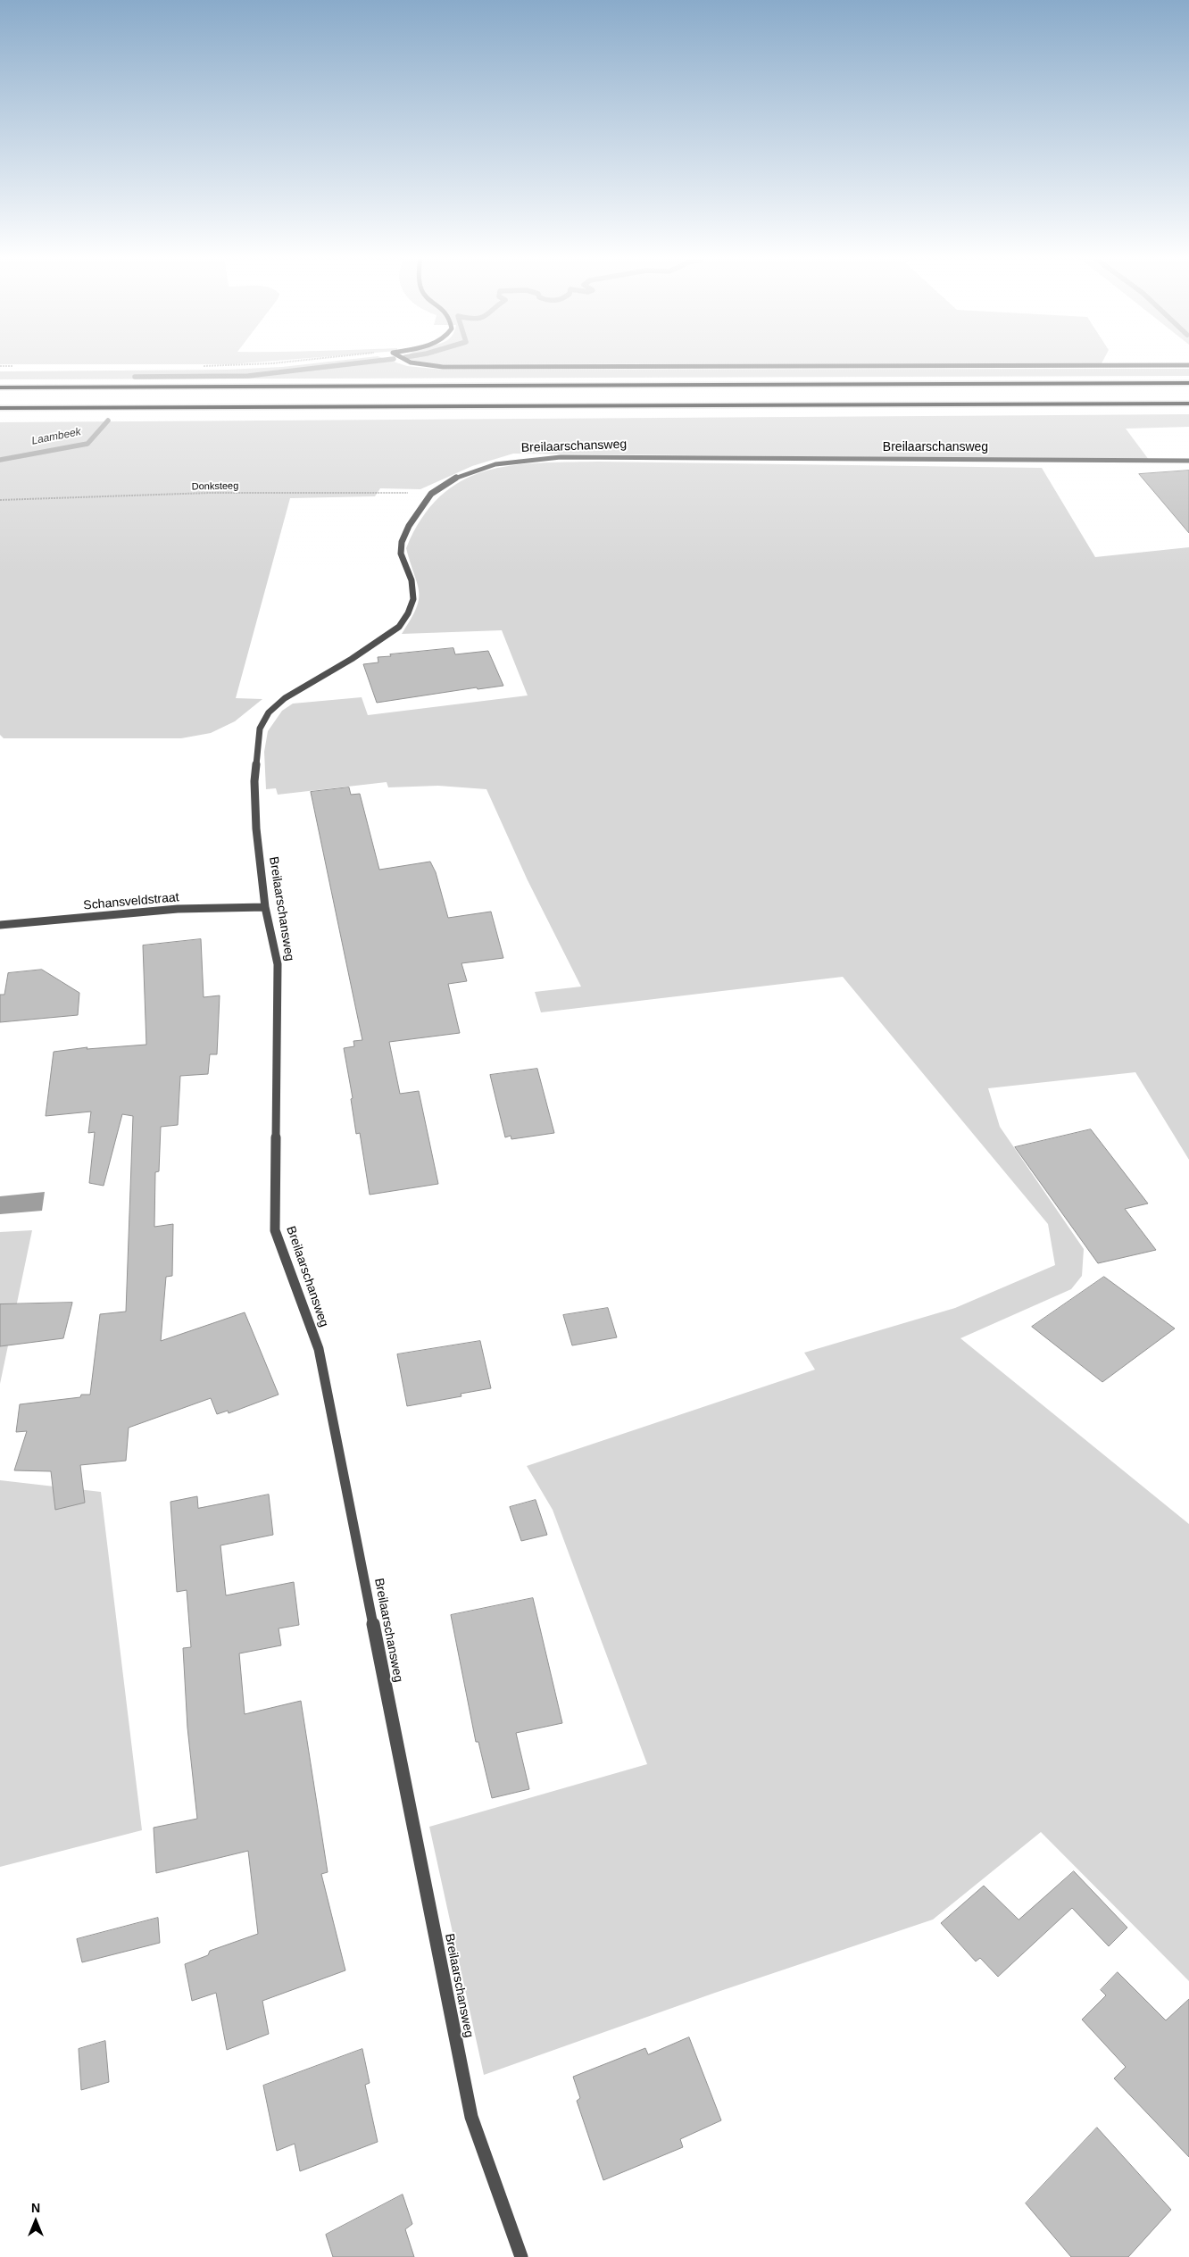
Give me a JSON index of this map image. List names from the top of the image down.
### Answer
{
  "streets": {
    "street": ["Breilaarschansweg", "Schansveldstraat"],
    "path": ["Donksteeg"]
  },
  "crossings": [
    ["Breilaarschansweg", "Donksteeg"],
    ["Breilaarschansweg", "Schansveldstraat"]
  ],
  "water": ["Laambeek"],
  "north": "top"
}
